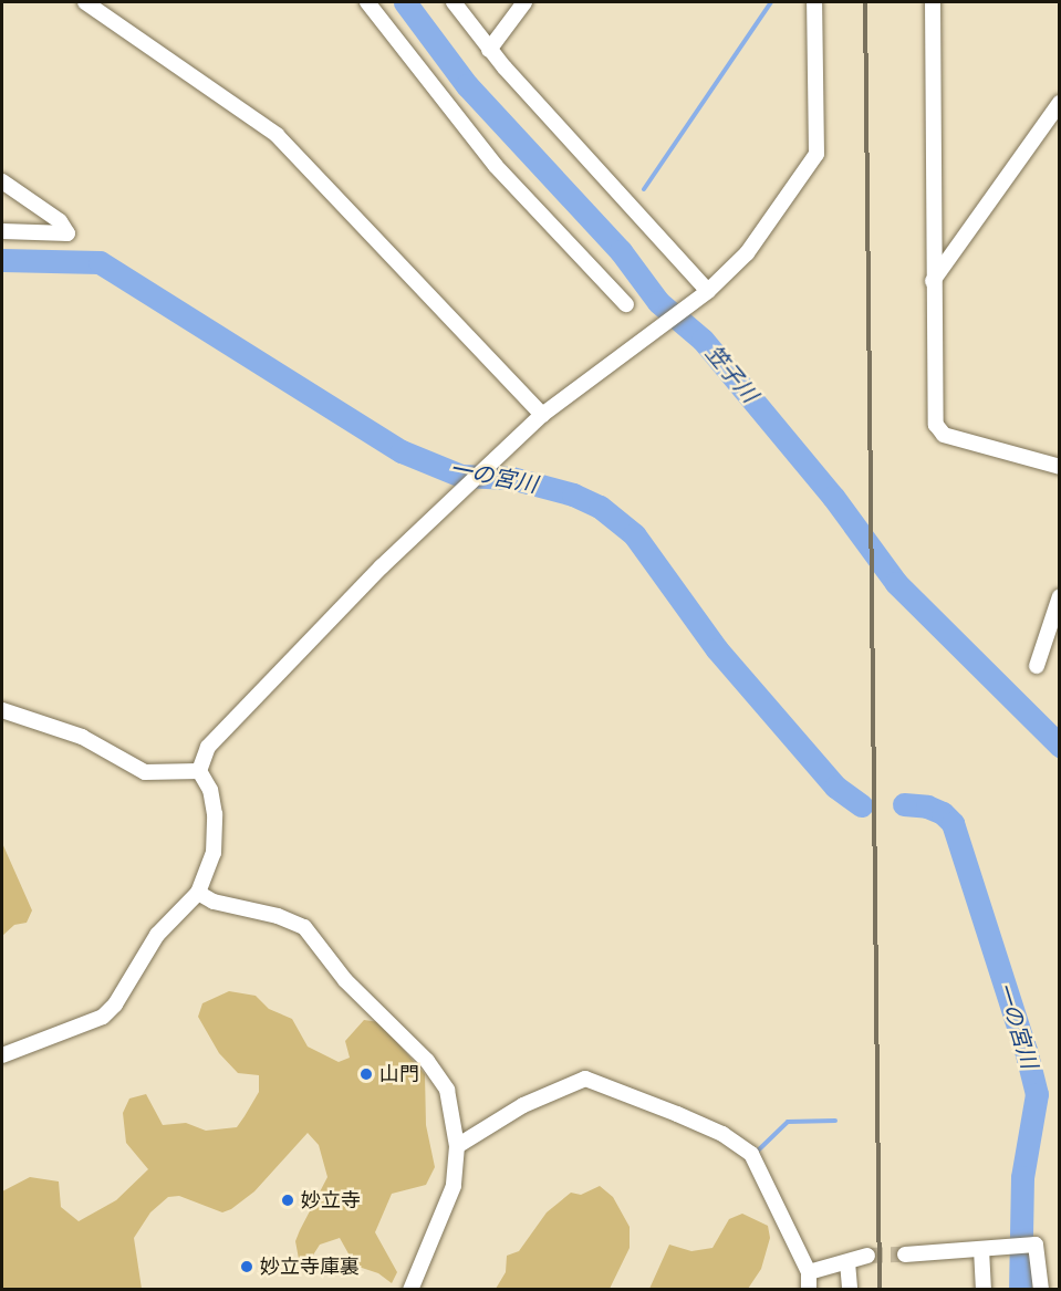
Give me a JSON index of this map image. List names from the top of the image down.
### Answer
{
  "water": ["笠子川", "一の宮川"],
  "places": ["山門", "妙立寺", "妙立寺庫裏"]
}
